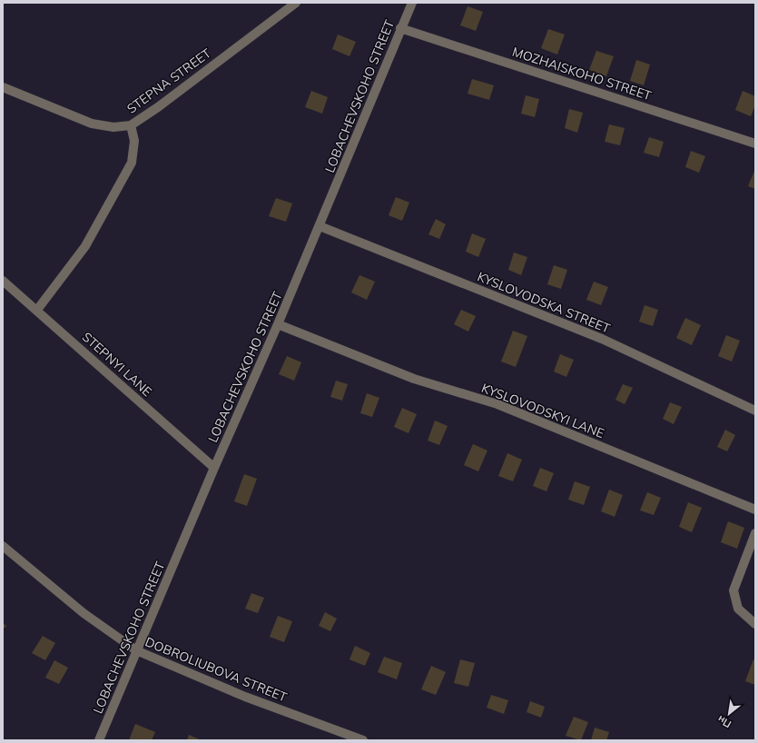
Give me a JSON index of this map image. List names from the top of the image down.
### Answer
{
  "streets": {
    "street": [
      "MOZHAISKOHO STREET",
      "STEPNA STREET",
      "LOBACHEVSKOHO STREET",
      "KYSLOVODSKA STREET",
      "STEPNYI LANE",
      "KYSLOVODSKYI LANE",
      "DOBROLIUBOVA STREET"
    ]
  },
  "crossings": [
    ["MOZHAISKOHO STREET", "LOBACHEVSKOHO STREET"],
    ["LOBACHEVSKOHO STREET", "KYSLOVODSKA STREET"],
    ["LOBACHEVSKOHO STREET", "STEPNYI LANE"],
    ["LOBACHEVSKOHO STREET", "KYSLOVODSKYI LANE"],
    ["LOBACHEVSKOHO STREET", "DOBROLIUBOVA STREET"]
  ],
  "north": "bottom left"
}
